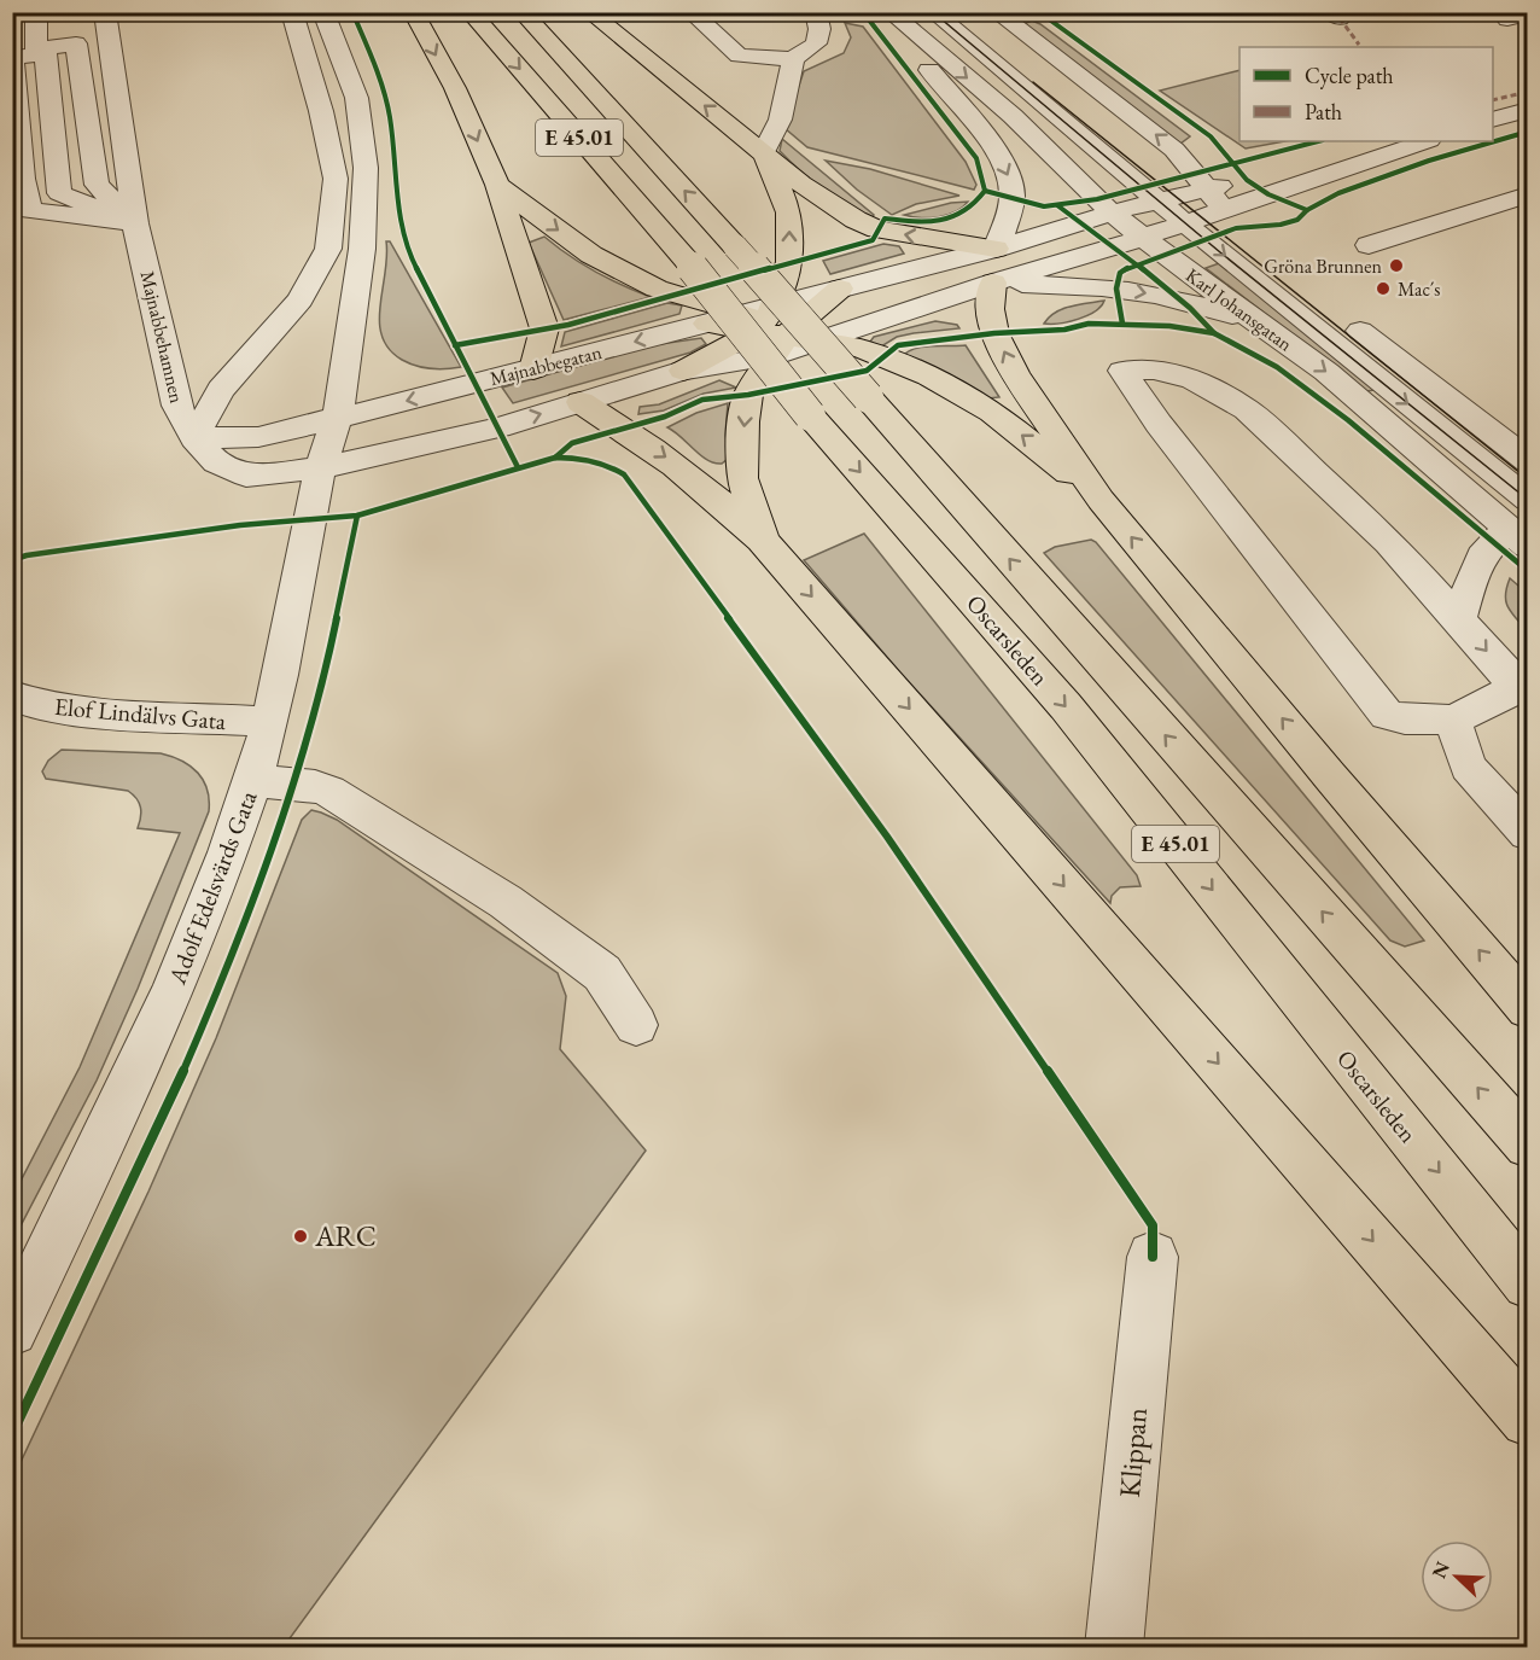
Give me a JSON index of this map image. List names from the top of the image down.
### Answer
{
  "streets": {
    "highway": ["E 45.01", "Oscarsleden"],
    "street": [
      "Karl Johansgatan",
      "Majnabbehamnen",
      "Majnabbegatan",
      "Elof Lindälvs Gata",
      "Adolf Edelsvärds Gata",
      "Klippan"
    ]
  },
  "crossings": [
    ["Karl Johansgatan", "Majnabbegatan"],
    ["Majnabbehamnen", "Majnabbegatan"],
    ["Majnabbehamnen", "Adolf Edelsvärds Gata"],
    ["Majnabbegatan", "Adolf Edelsvärds Gata"],
    ["Elof Lindälvs Gata", "Adolf Edelsvärds Gata"]
  ],
  "places": ["Gröna Brunnen", "Mac´s", "ARC"],
  "legend": ["Cycle path", "Path"],
  "north": "top left"
}
